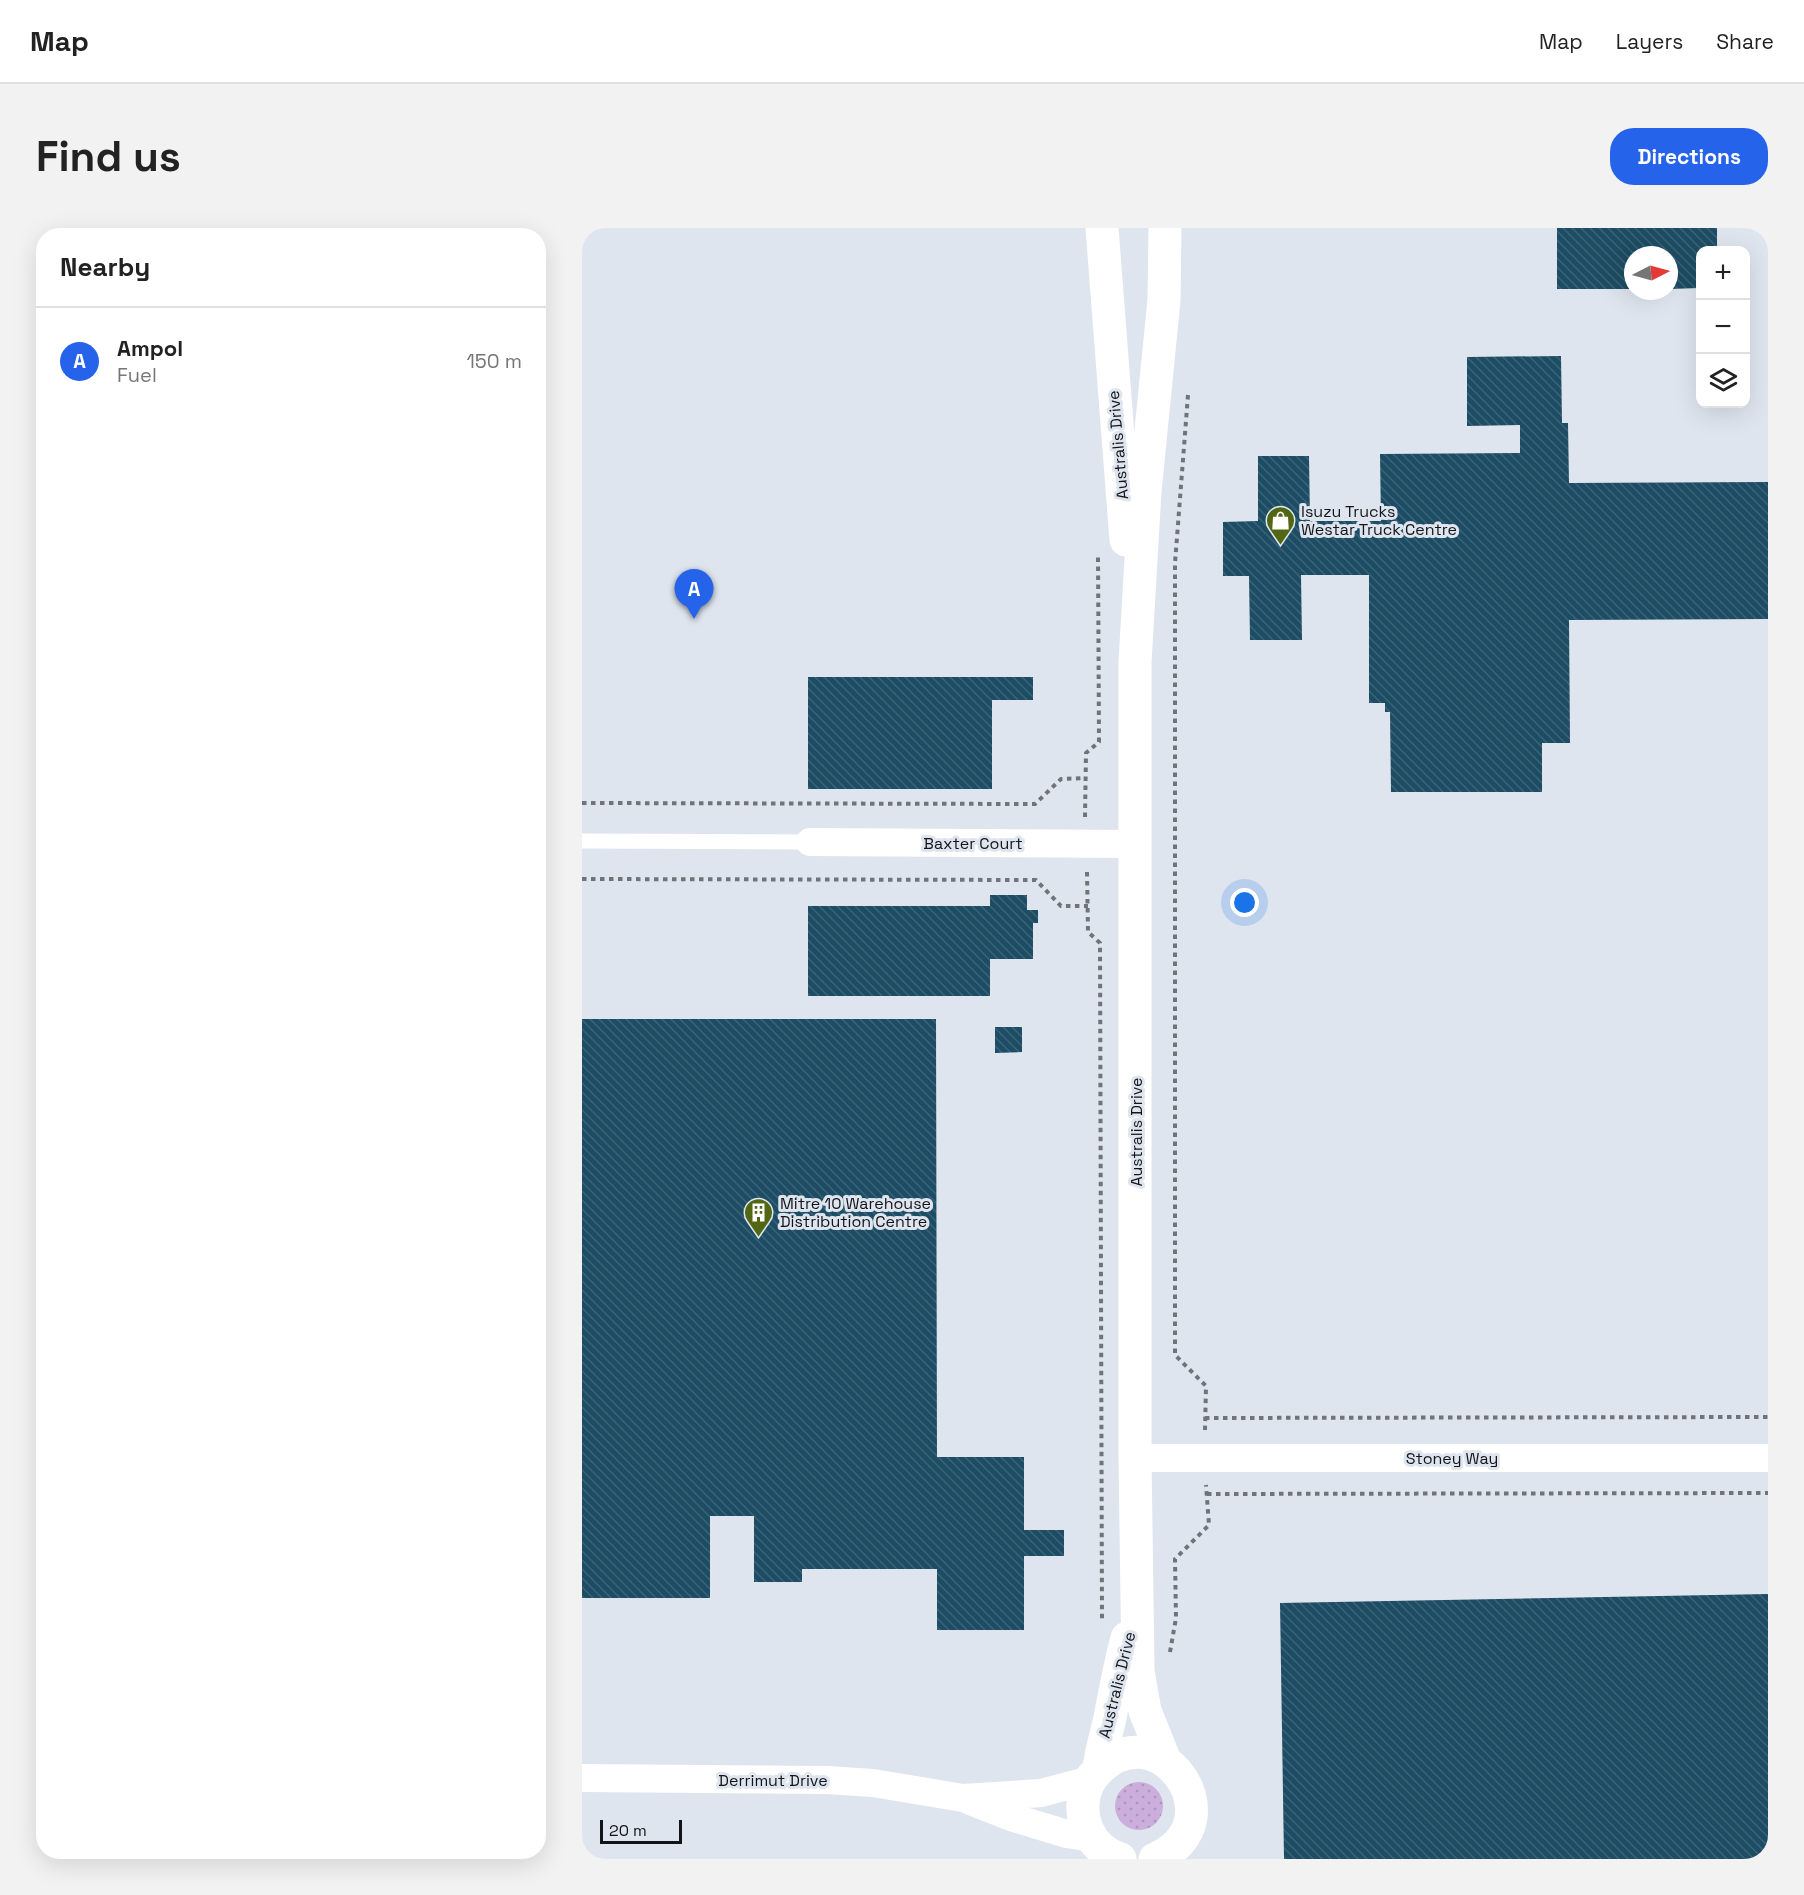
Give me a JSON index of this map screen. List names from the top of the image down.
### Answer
{
  "streets": {
    "street": [
      "Australis Drive",
      "Baxter Court",
      "Stoney Way",
      "Derrimut Drive"
    ]
  },
  "crossings": [
    ["Australis Drive", "Baxter Court"],
    ["Australis Drive", "Stoney Way"],
    ["Australis Drive", "Derrimut Drive"]
  ],
  "places": {
    "shop": ["Isuzu Trucks Westar Truck Centre"],
    "building": ["Mitre 10 Warehouse Distribution Centre"]
  },
  "scale_bar": "20 m",
  "north": "right",
  "page": {
    "header": "Map",
    "nav": ["Map", "Layers", "Share"],
    "buttons": "Directions",
    "title": "Find us",
    "heading": "Nearby",
    "map_buttons": ["+", "−"],
    "list": [
      {
        "mark": "A",
        "name": "Ampol",
        "note": "Fuel",
        "value": "150 m"
      }
    ],
    "pins": "A",
    "scale": "20 m"
  }
}
